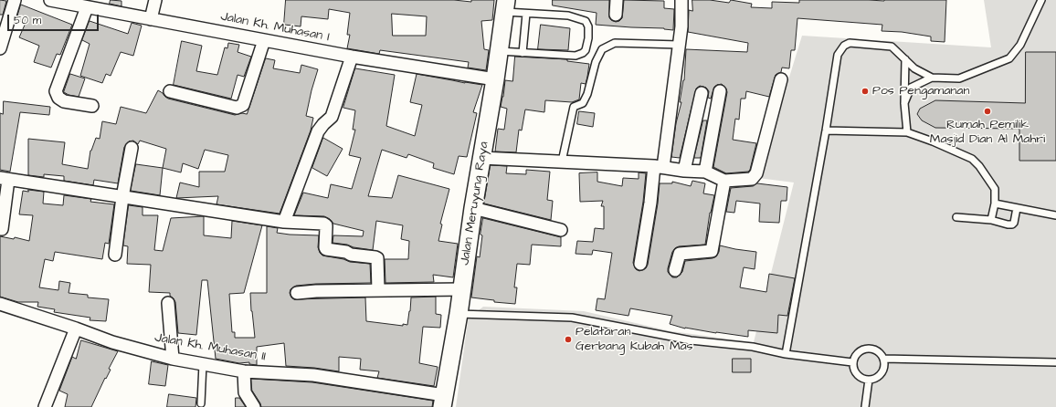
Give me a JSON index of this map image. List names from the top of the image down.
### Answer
{
  "streets": {
    "main road": ["Jalan Meruyung Raya"],
    "street": ["Jalan Kh. Muhasan I", "Jalan Kh. Muhasan II"]
  },
  "crossings": [
    ["Jalan Kh. Muhasan I", "Jalan Meruyung Raya"],
    ["Jalan Meruyung Raya", "Jalan Kh. Muhasan II"]
  ],
  "places": ["Pos Pengamanan", "Rumah Pemilik Masjid Dian Al Mahri", "Pelataran Gerbang Kubah Mas"],
  "scale_bar": "50 m"
}
